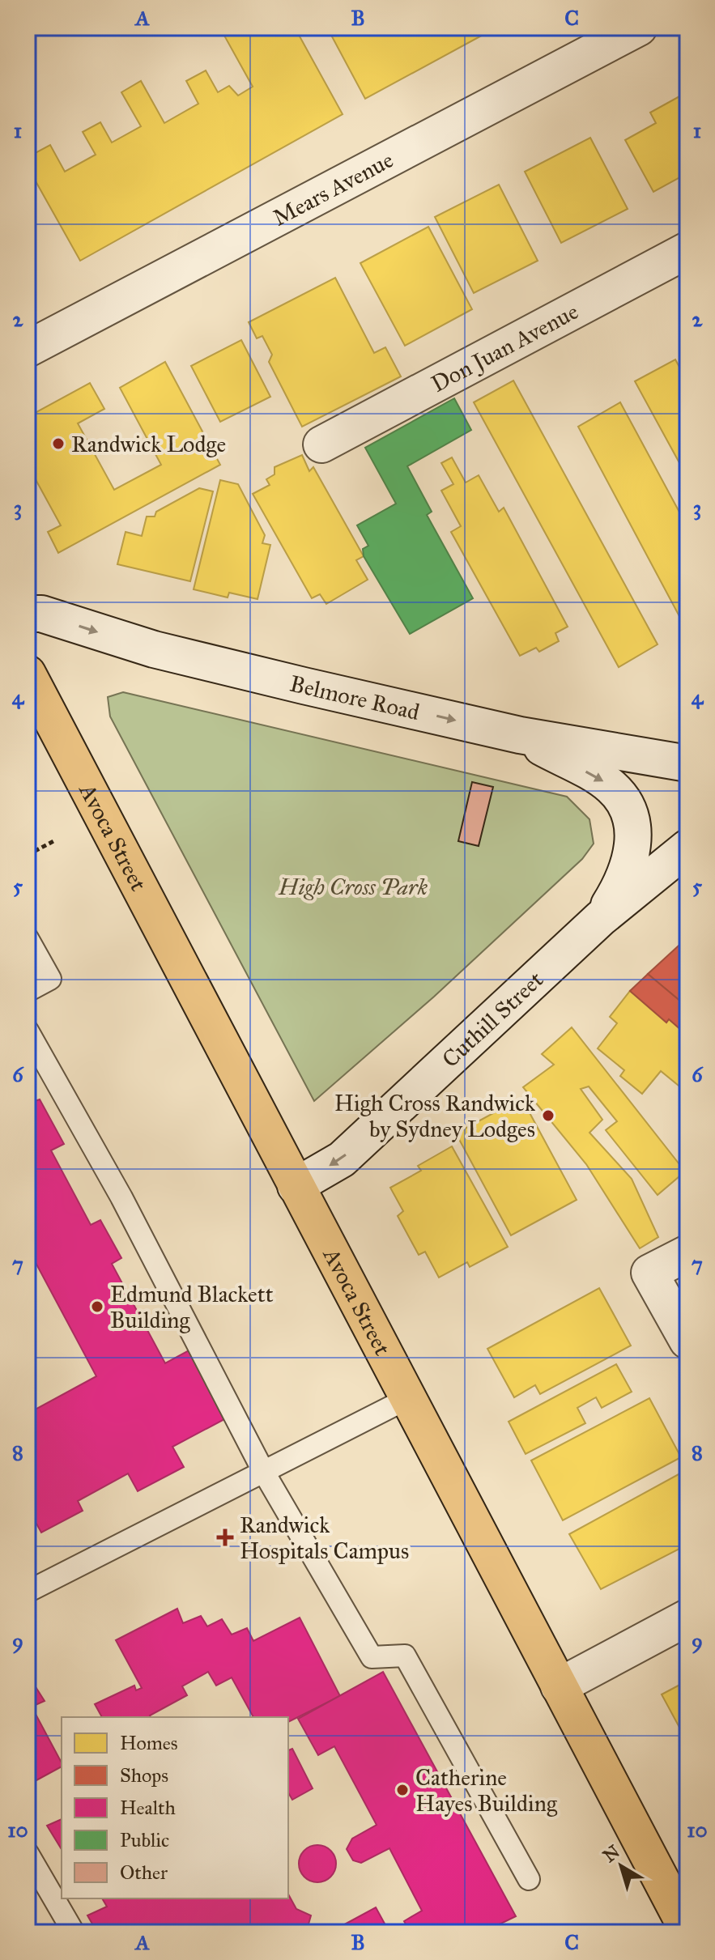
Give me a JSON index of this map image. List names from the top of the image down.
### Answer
{
  "streets": {
    "main road": [
      "Mears Avenue",
      "Don Juan Avenue",
      "Belmore Road",
      "Avoca Street",
      "Cuthill Street"
    ]
  },
  "crossings": [
    ["Avoca Street", "Cuthill Street"]
  ],
  "one_way": ["Belmore Road", "Cuthill Street"],
  "parks": ["High Cross Park"],
  "places": {
    "other": [
      "Randwick Lodge",
      "High Cross Randwick by Sydney Lodges",
      "Edmund Blackett Building",
      "Catherine Hayes Building"
    ],
    "health": ["Randwick Hospitals Campus"]
  },
  "legend": [
    "Homes",
    "Shops",
    "Health",
    "Public",
    "Other"
  ],
  "north": "top left",
  "grid": {
    "columns": ["A", "B", "C"],
    "rows": [
      "1",
      "2",
      "3",
      "4",
      "5",
      "6",
      "7",
      "8",
      "9",
      "10"
    ]
  }
}
